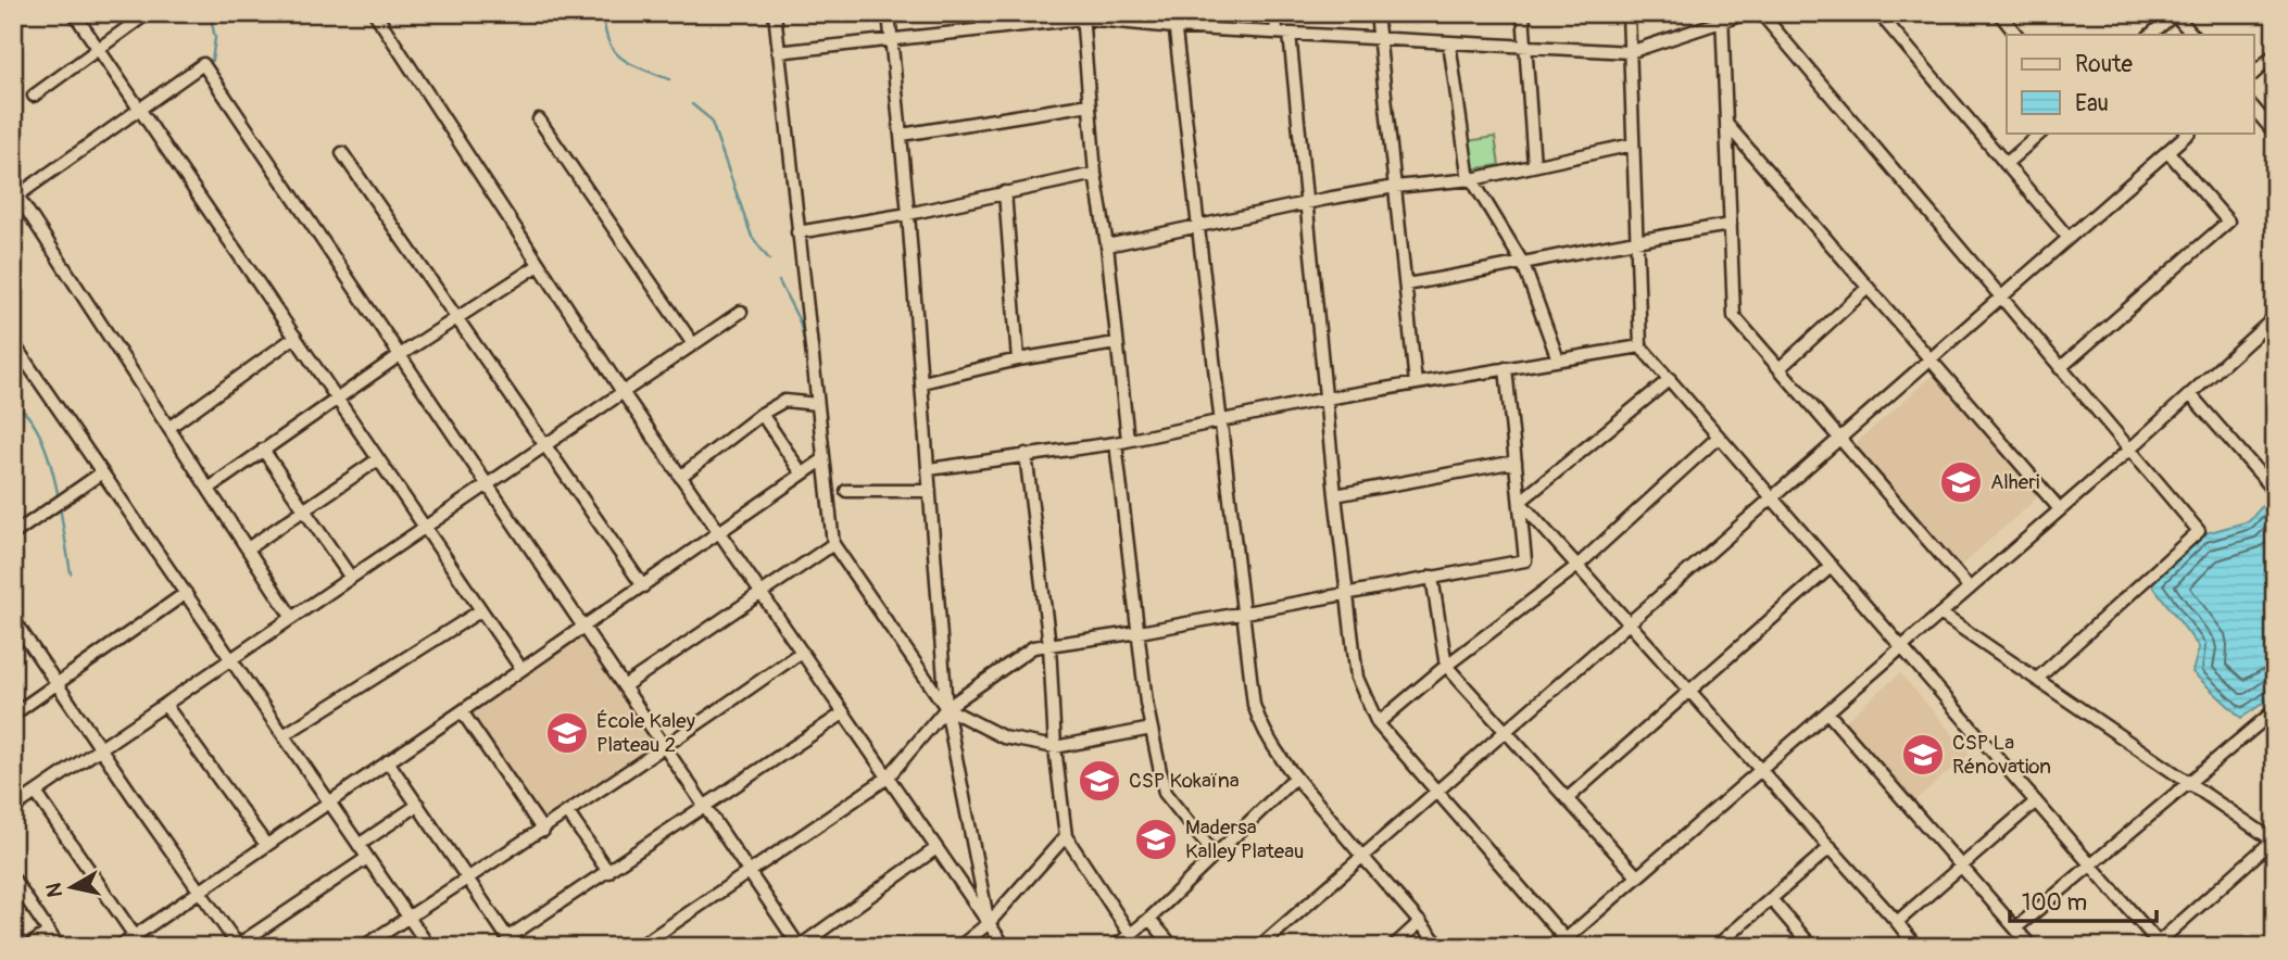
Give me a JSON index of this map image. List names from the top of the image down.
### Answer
{
  "places": {
    "school or university": [
      "Alheri",
      "École Kaley Plateau 2",
      "CSP La Rénovation",
      "CSP Kokaïna",
      "Madersa Kalley Plateau"
    ]
  },
  "legend": ["Route", "Eau"],
  "scale_bar": "100 m",
  "north": "left"
}
